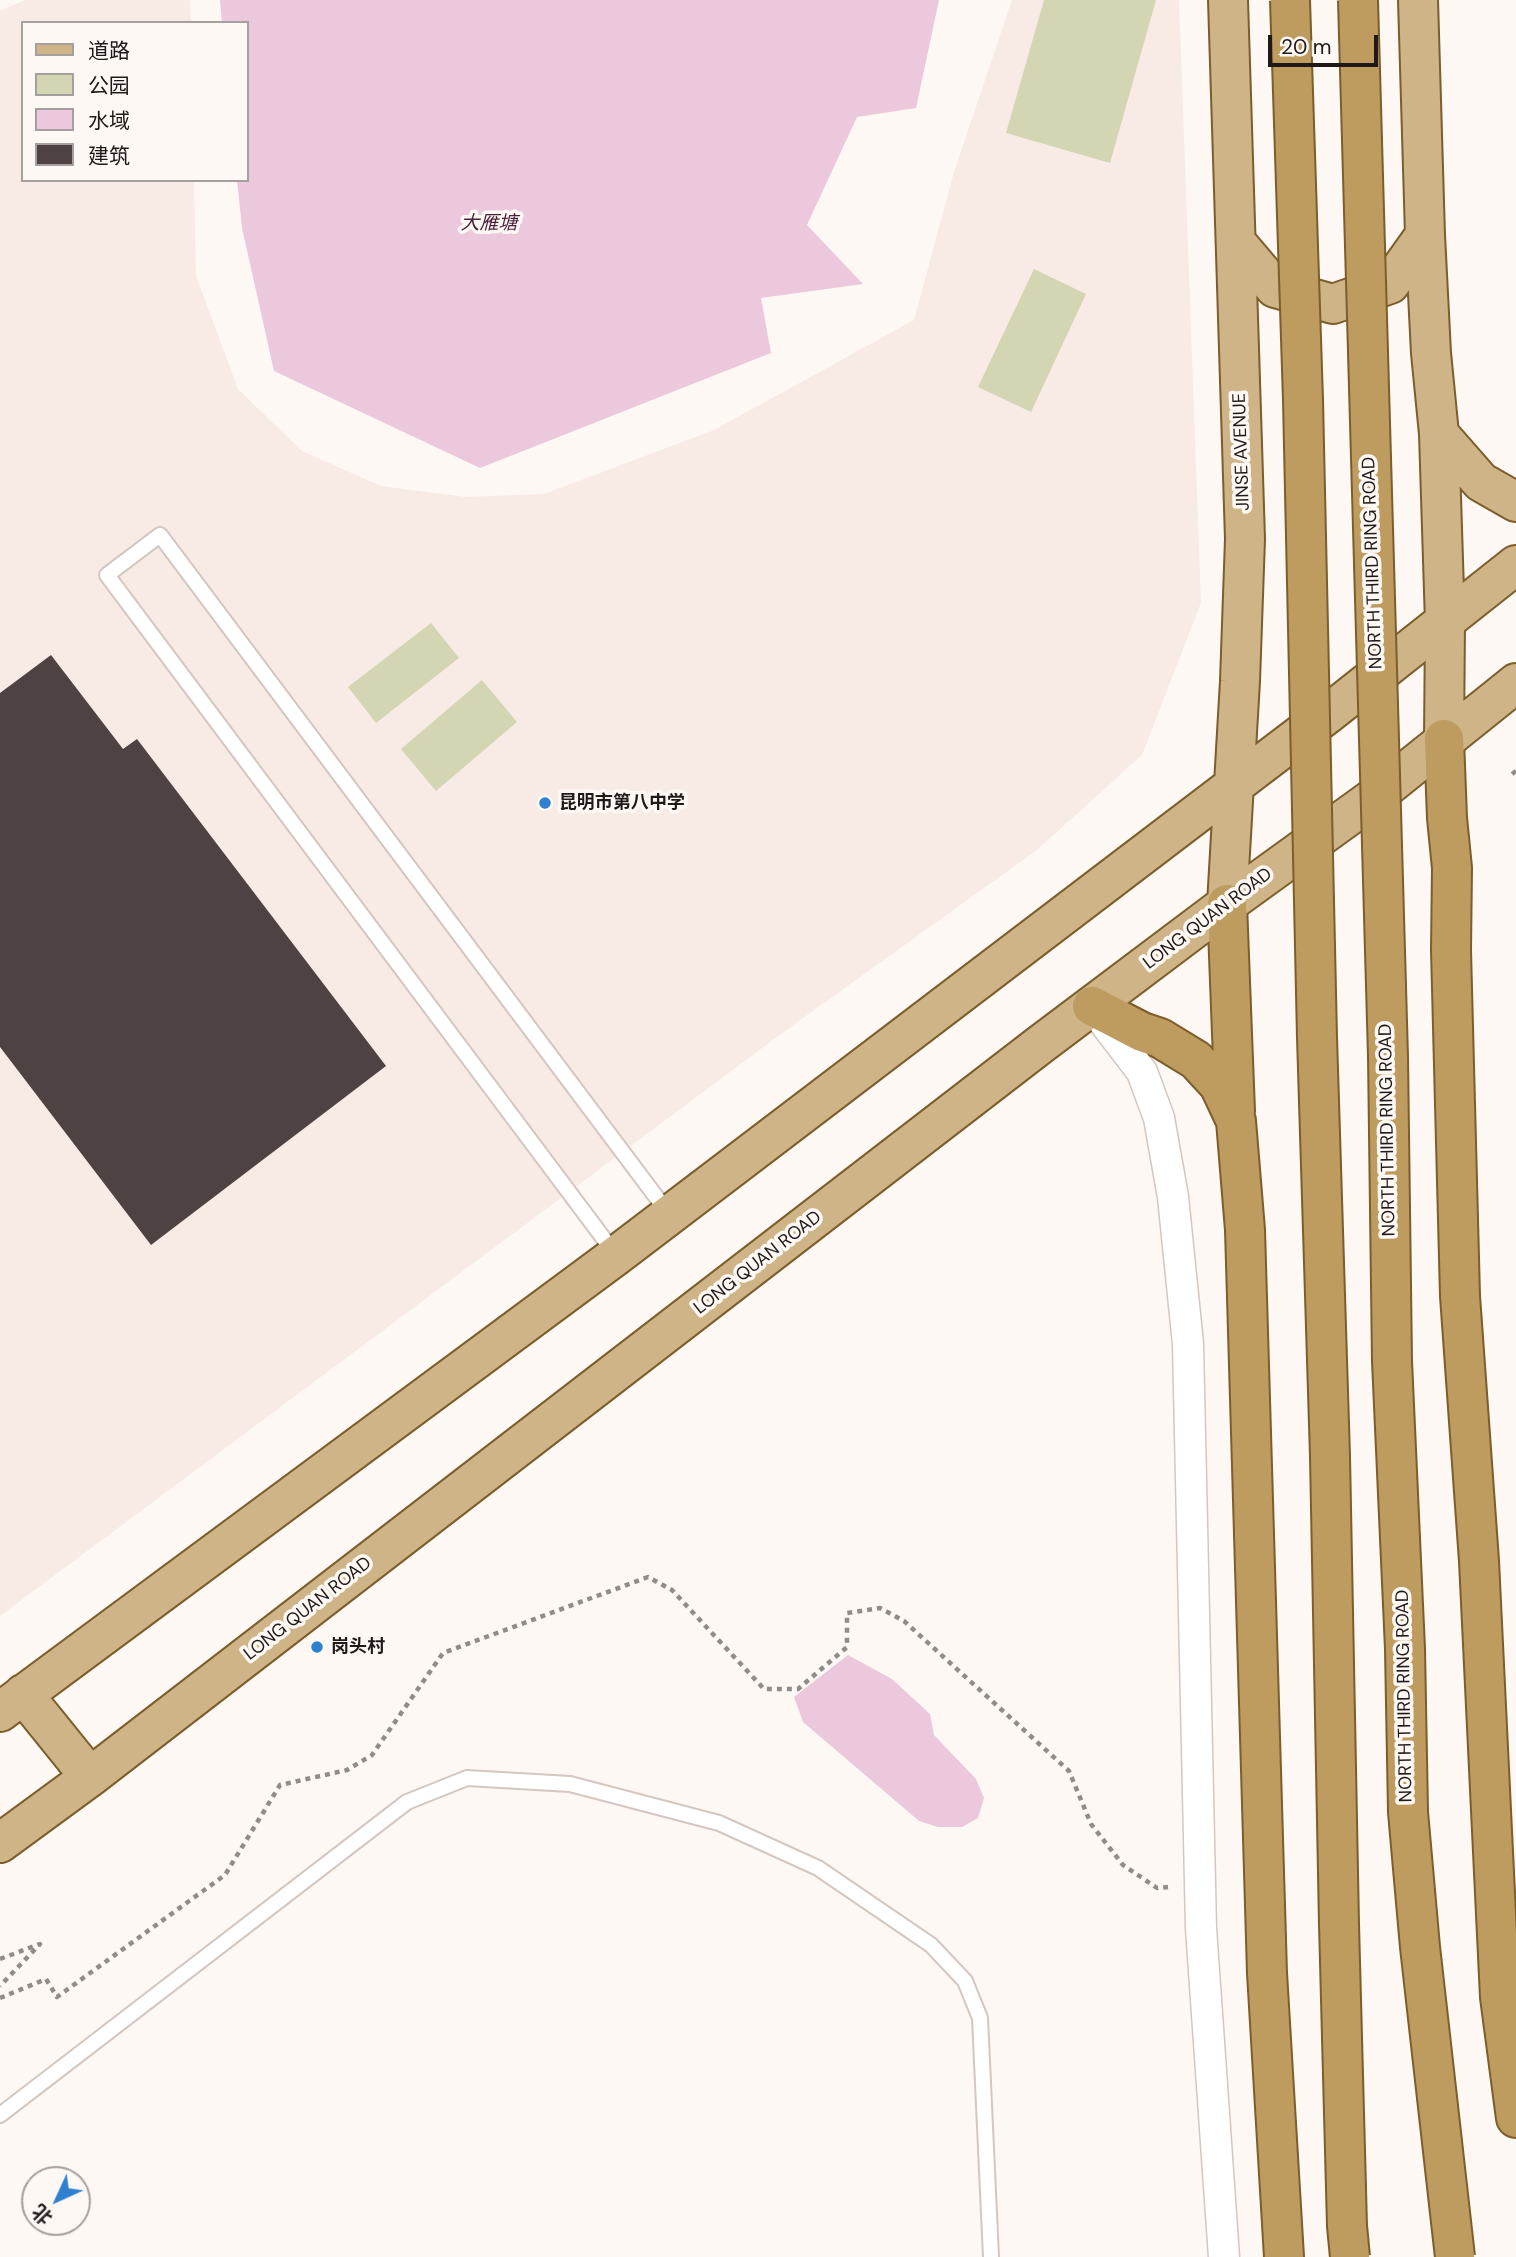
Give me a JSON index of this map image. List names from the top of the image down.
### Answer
{
  "streets": {
    "highway": ["NORTH THIRD RING ROAD"],
    "main road": ["JINSE AVENUE", "LONG QUAN ROAD"]
  },
  "crossings": [
    ["JINSE AVENUE", "LONG QUAN ROAD"]
  ],
  "water": ["大雁塘"],
  "places": ["昆明市第八中学", "岗头村"],
  "legend": [
    "道路",
    "公园",
    "水域",
    "建筑"
  ],
  "scale_bar": "20 m",
  "north": "bottom left"
}
